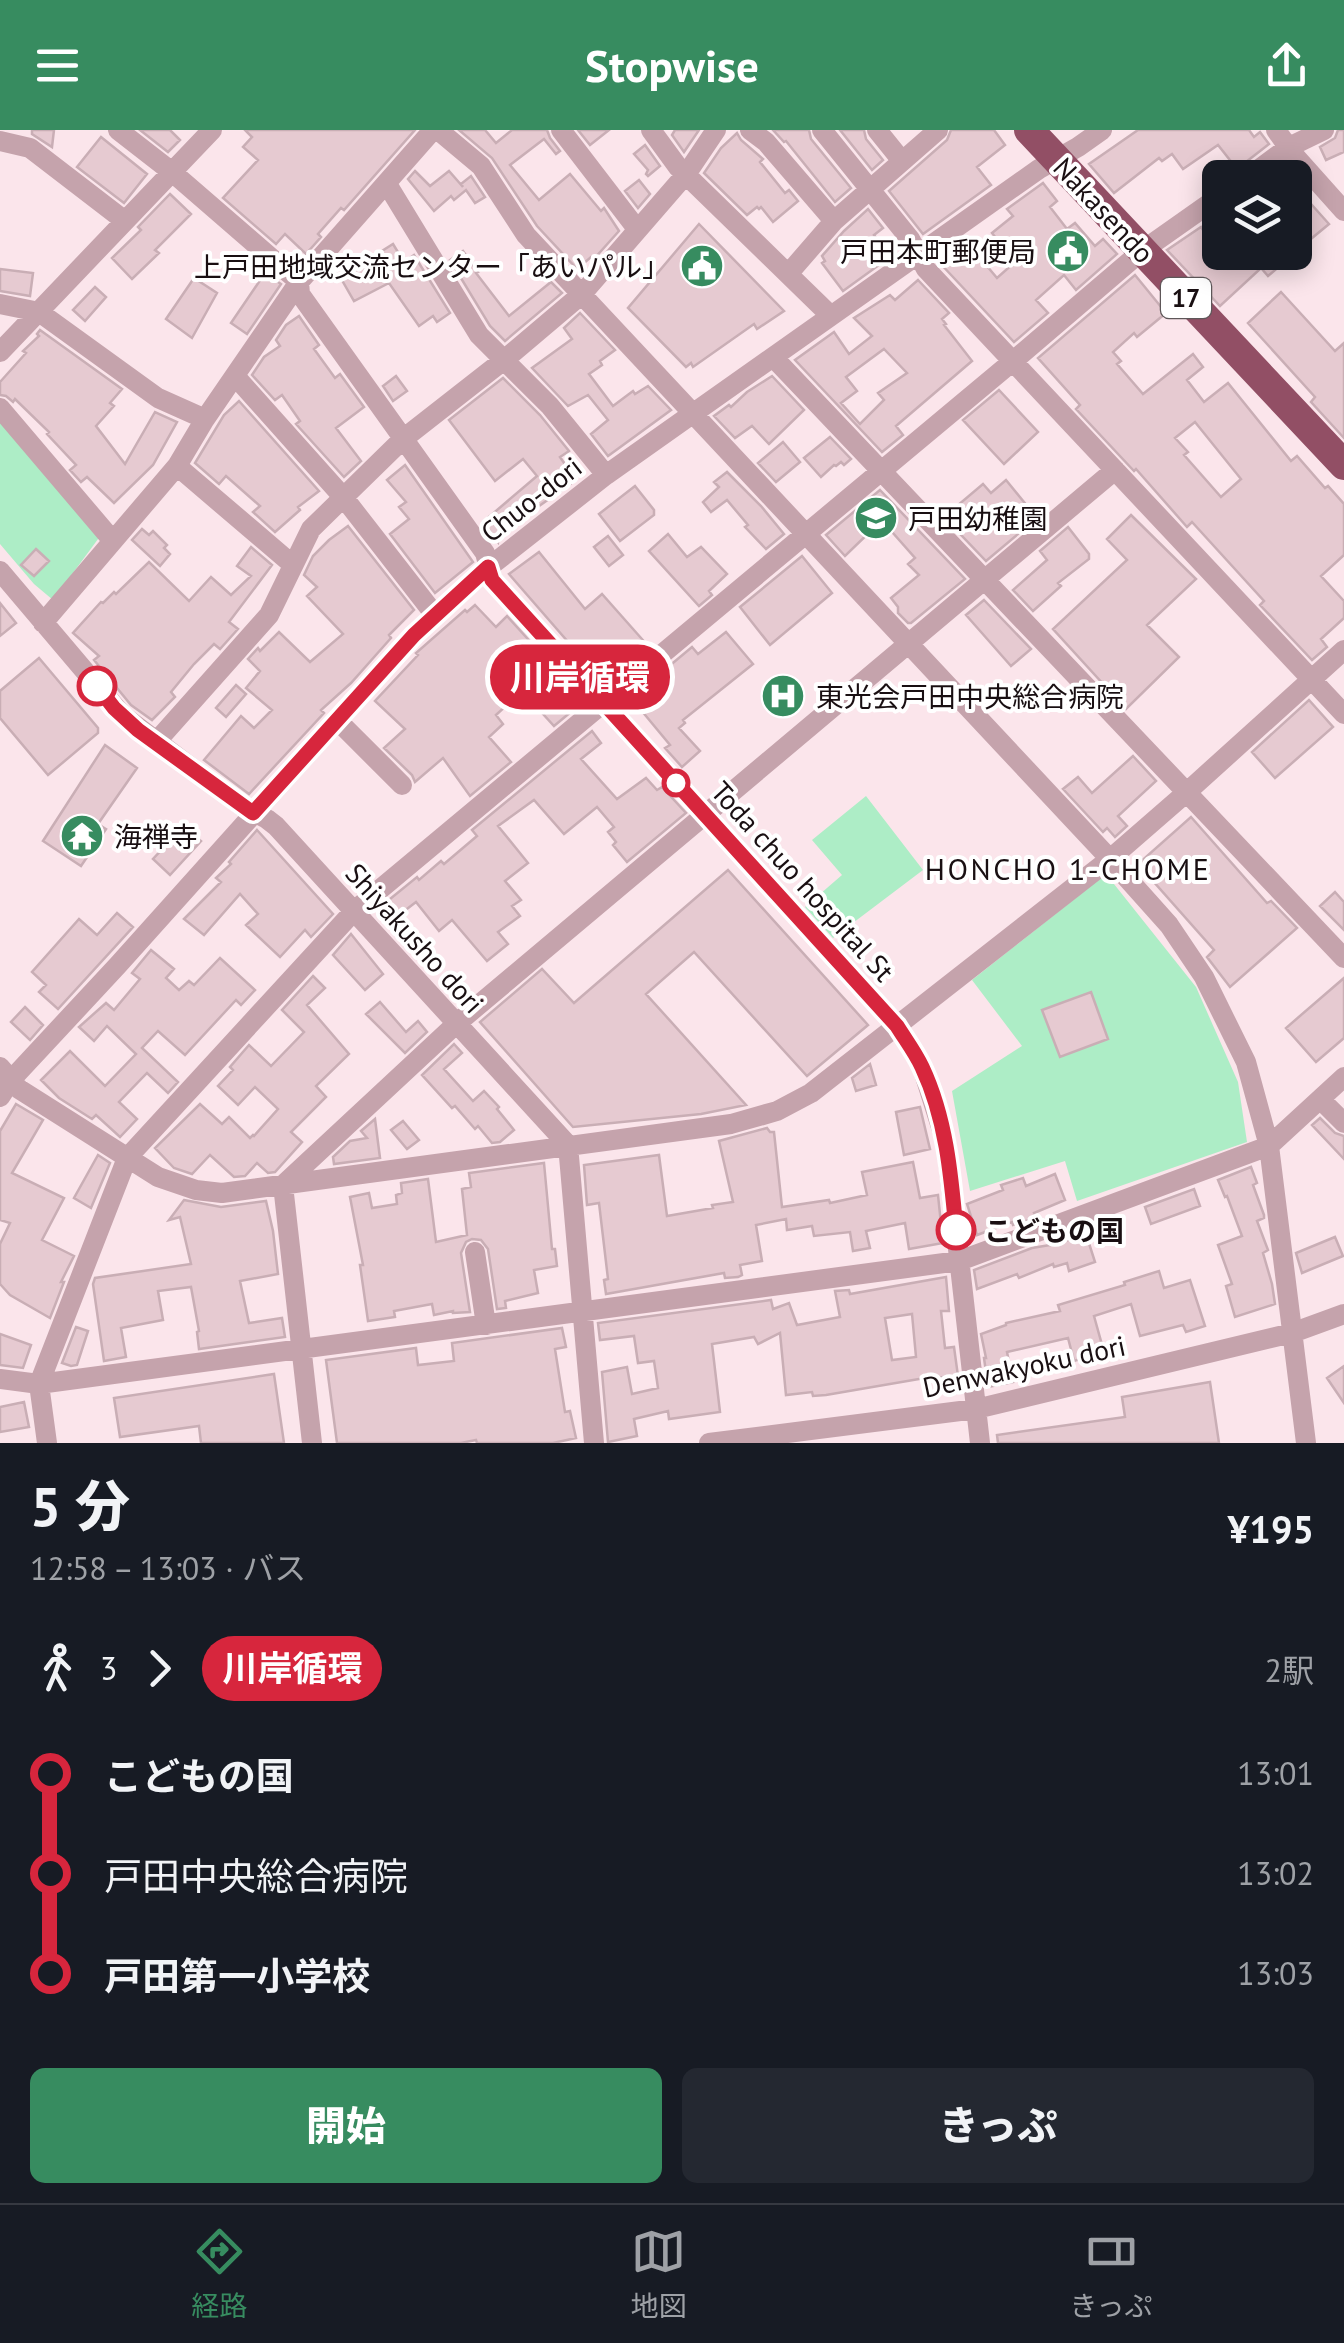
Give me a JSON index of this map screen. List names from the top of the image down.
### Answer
{
  "streets": {
    "highway": ["Nakasendo", "17"],
    "street": [
      "Chuo-dori",
      "Toda chuo hospital St",
      "Shiyakusho dori",
      "Denwakyoku dori"
    ]
  },
  "crossings": [
    ["Nakasendo", "Chuo-dori"],
    ["Chuo-dori", "Toda chuo hospital St"],
    ["Chuo-dori", "Shiyakusho dori"],
    ["Toda chuo hospital St", "Denwakyoku dori"]
  ],
  "districts": ["HONCHO 1-CHOME"],
  "places": {
    "public building": ["戸田本町郵便局", "上戸田地域交流センター「あいパル」"],
    "school or university": ["戸田幼稚園"],
    "hospital": ["東光会戸田中央総合病院"],
    "temple": ["海禅寺"],
    "other": ["こどもの国"]
  },
  "lines": ["bus line 川岸循環"],
  "page": {
    "header": "Stopwise",
    "on_map": "川岸循環",
    "heading": ["5 分", "12:58 – 13:03 · バス", "¥195"],
    "legs": ["3", "川岸循環", "2駅"],
    "list": [
      {
        "name": "こどもの国",
        "value": "13:01"
      },
      {
        "name": "戸田中央総合病院",
        "value": "13:02"
      },
      {
        "name": "戸田第一小学校",
        "value": "13:03"
      }
    ],
    "buttons": ["開始", "きっぷ"],
    "tabs": ["経路", "地図", "きっぷ"]
  }
}
